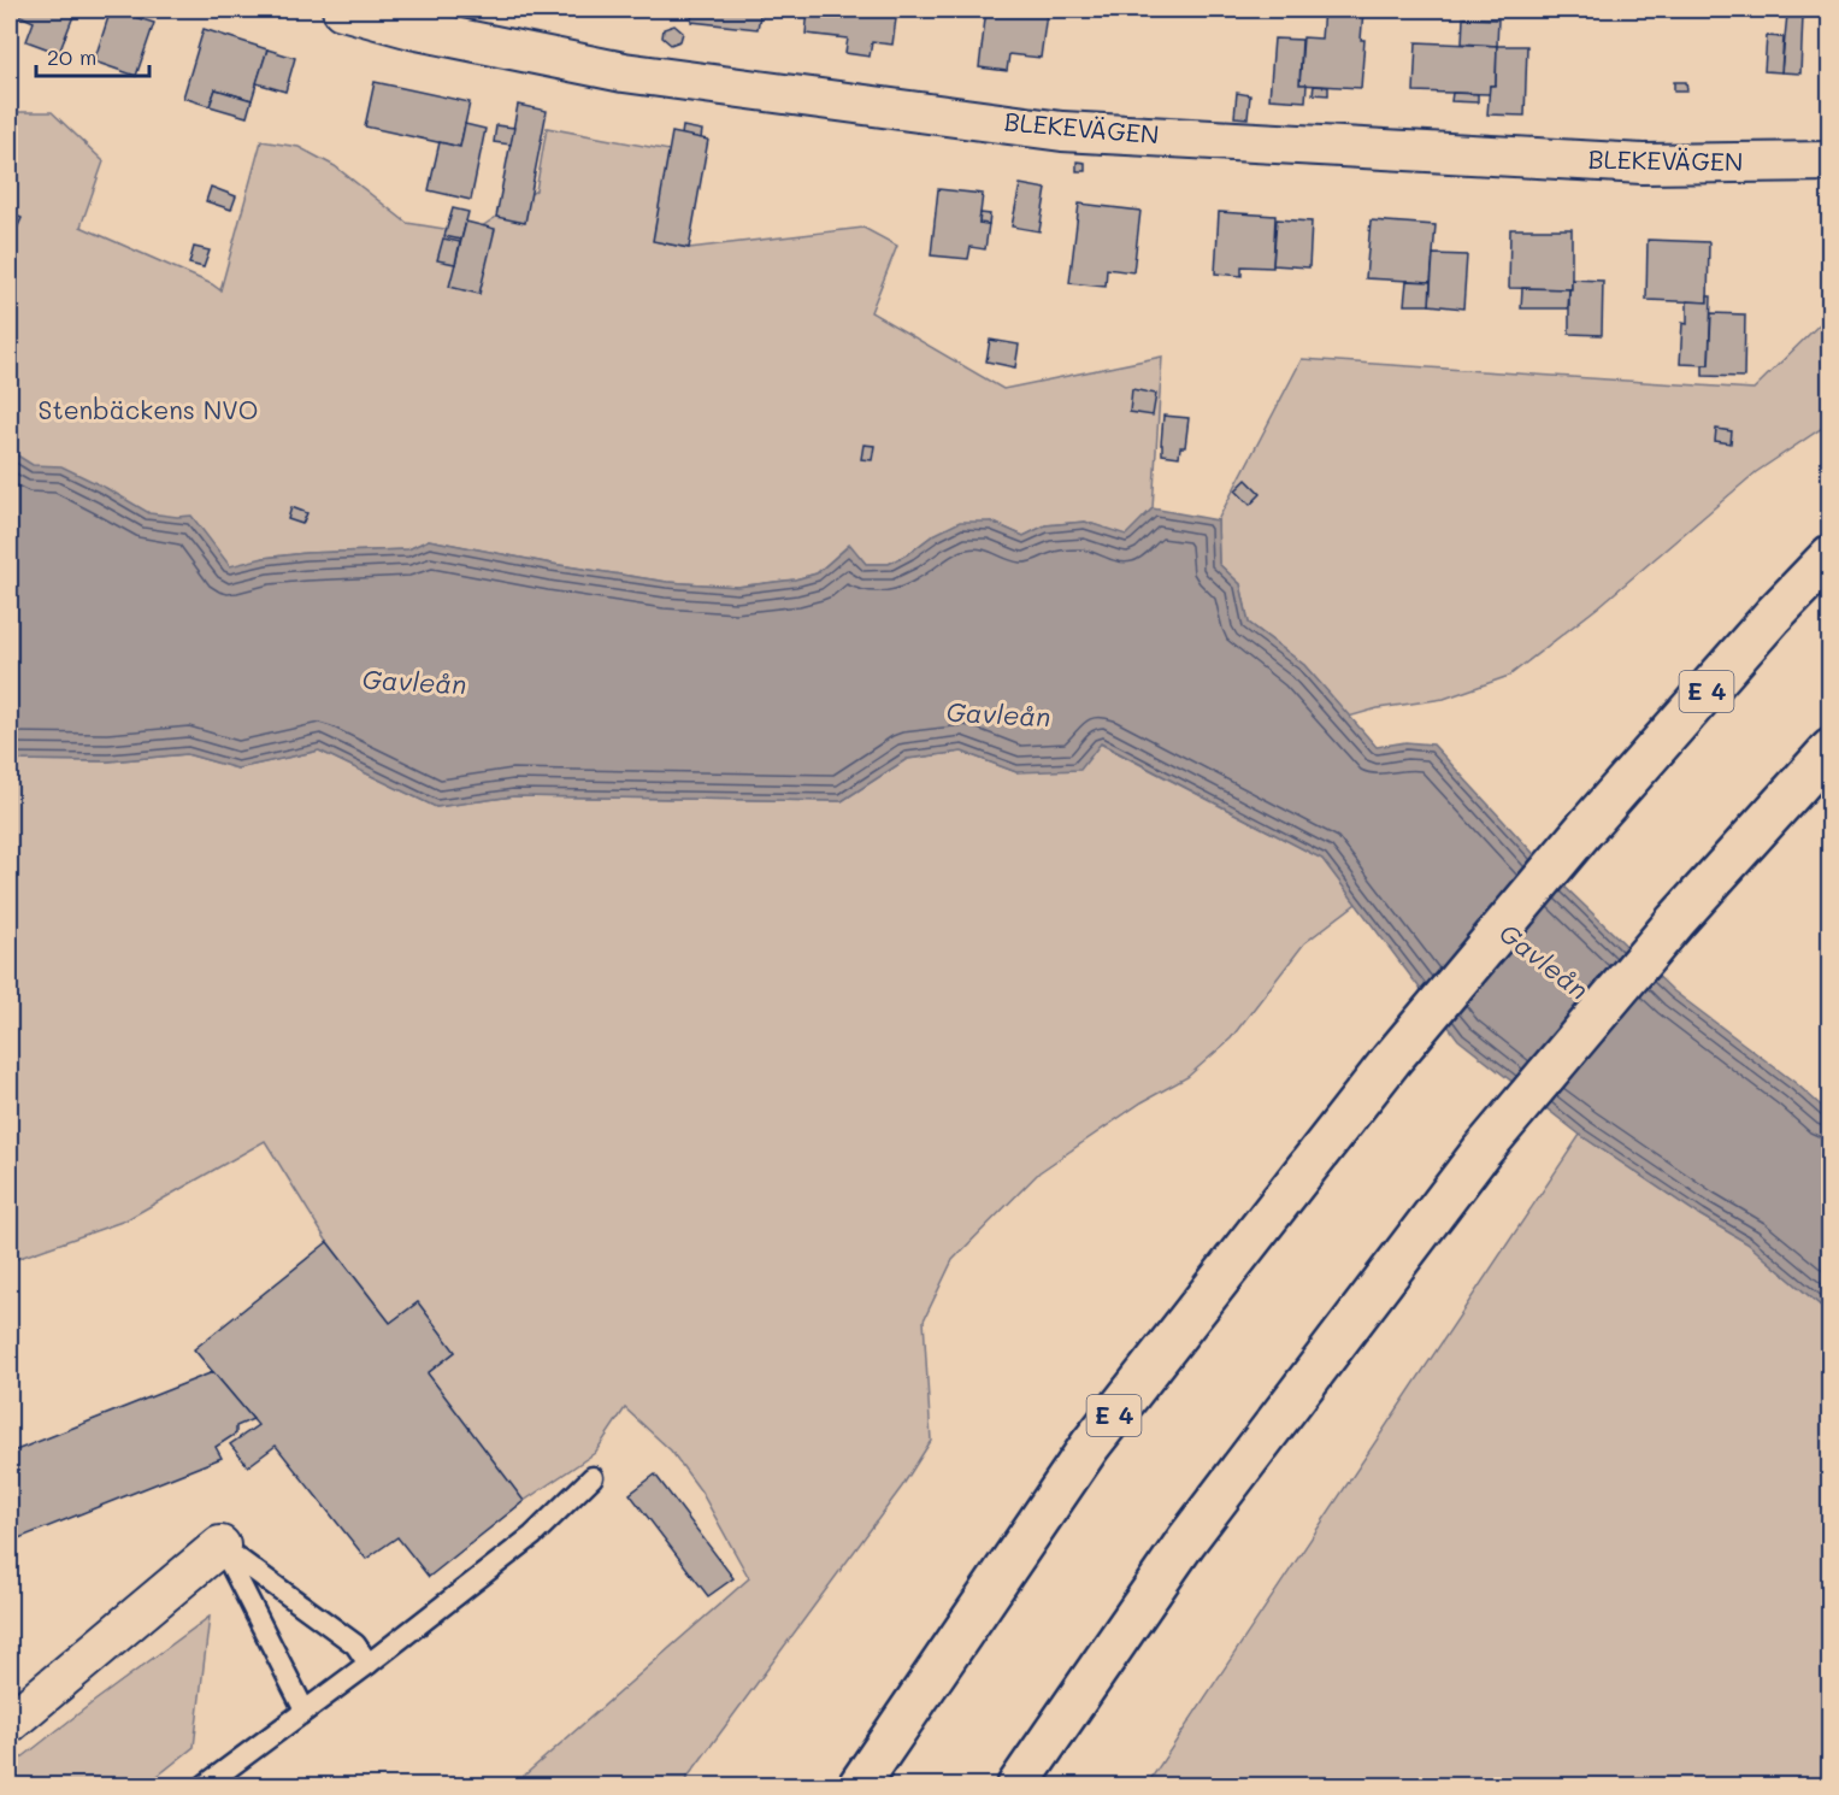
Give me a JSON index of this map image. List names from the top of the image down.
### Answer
{
  "streets": {
    "highway": ["E 4"],
    "street": ["BLEKEVÄGEN"]
  },
  "water": ["Gavleån"],
  "parks": ["Stenbäckens NVO"],
  "scale_bar": "20 m"
}
